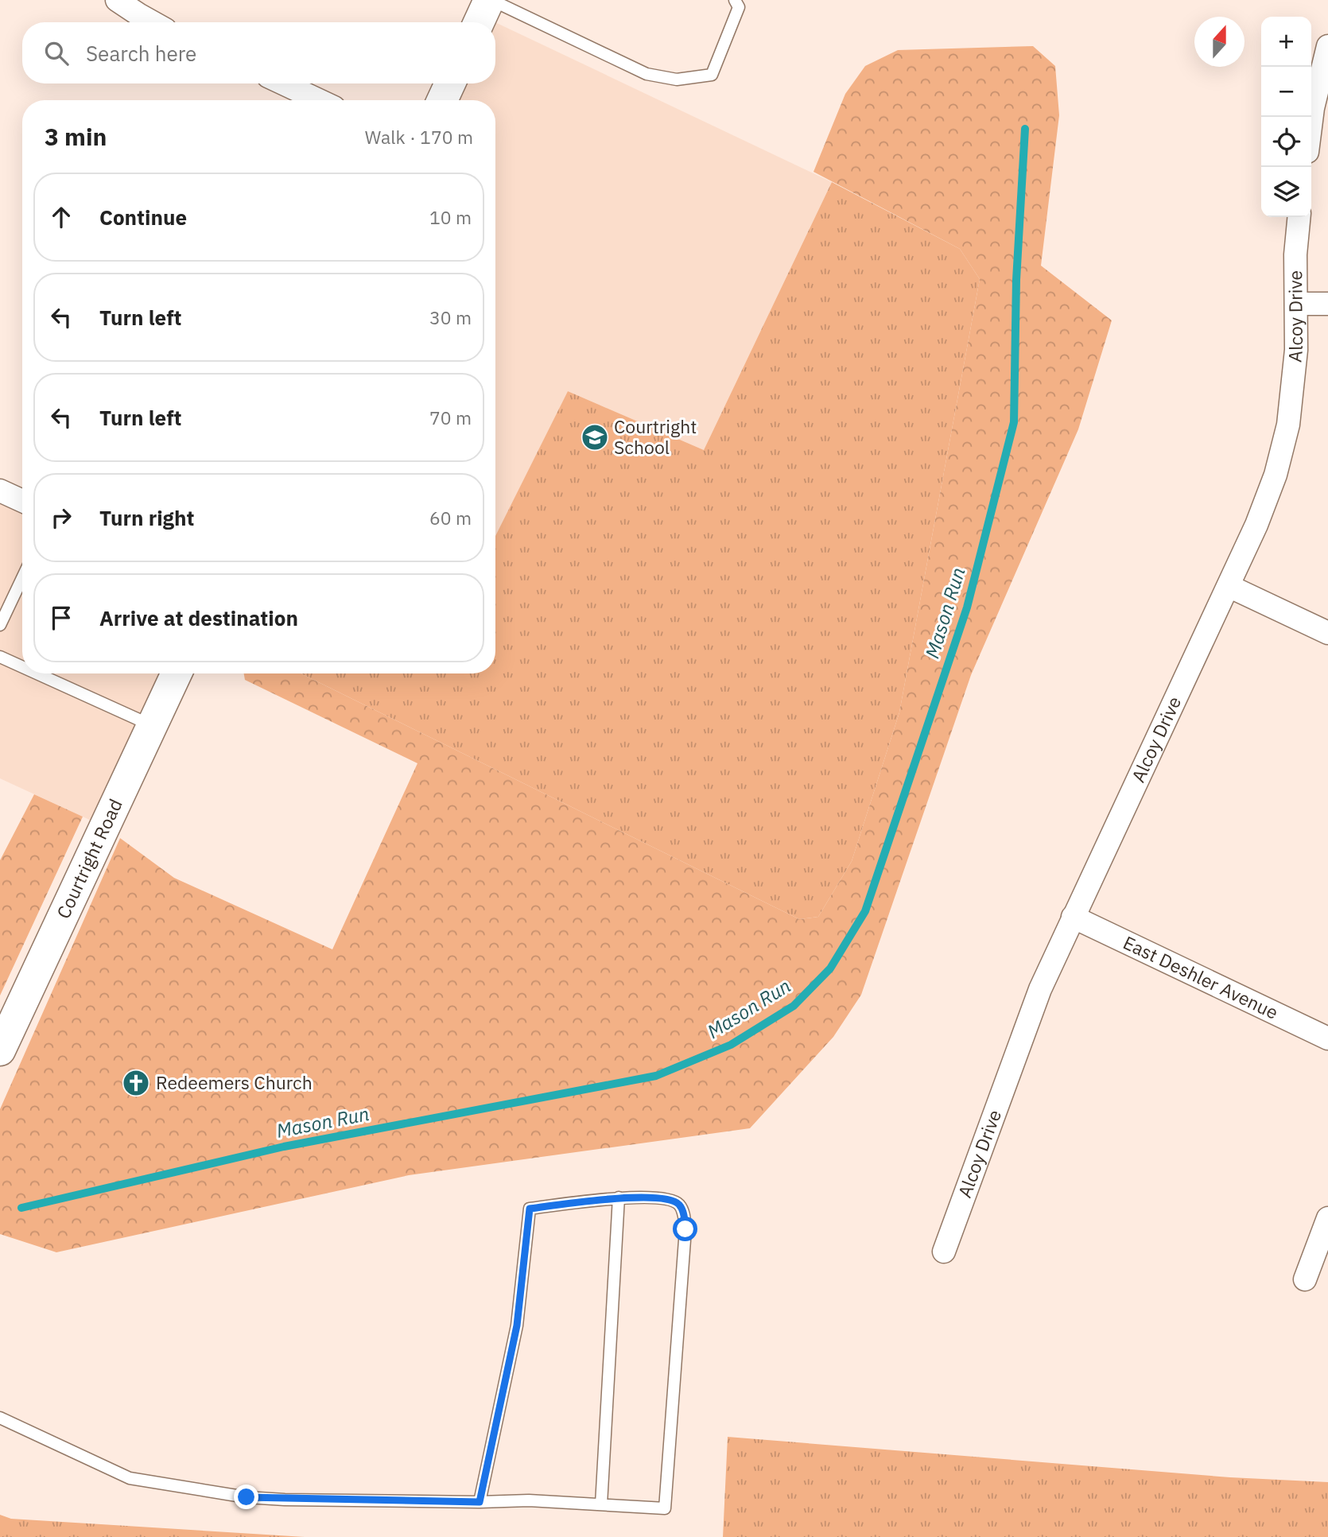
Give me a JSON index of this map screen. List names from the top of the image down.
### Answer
{
  "streets": {
    "street": ["Alcoy Drive", "Courtright Road", "East Deshler Avenue"]
  },
  "crossings": [
    ["Alcoy Drive", "East Deshler Avenue"]
  ],
  "water": ["Mason Run"],
  "places": {
    "school or university": ["Courtright School"],
    "church": ["Redeemers Church"]
  },
  "north": "top",
  "page": {
    "map_buttons": ["+", "−"],
    "search": "Search here",
    "heading": ["3 min", "Walk · 170 m"],
    "list": [
      ["Continue", "10 m"],
      ["Turn left", "30 m"],
      ["Turn left", "70 m"],
      ["Turn right", "60 m"],
      "Arrive at destination"
    ]
  }
}
